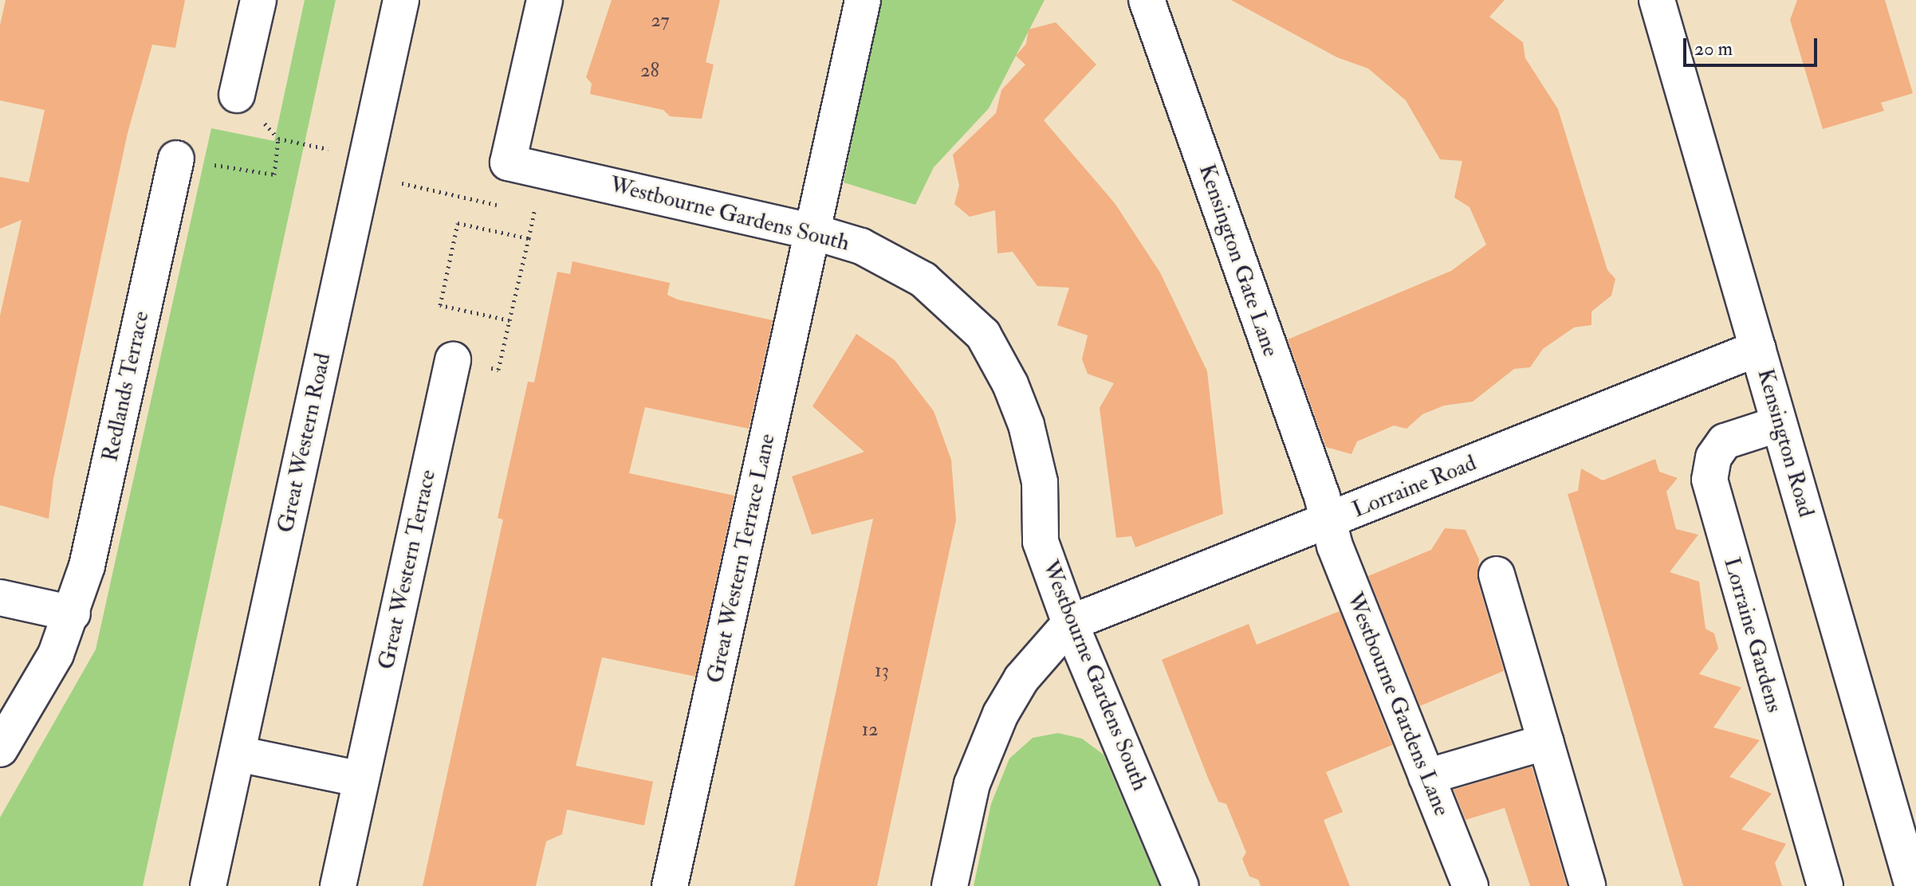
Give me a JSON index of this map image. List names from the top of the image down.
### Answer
{
  "streets": {
    "street": [
      "Westbourne Gardens South",
      "Kensington Gate Lane",
      "Redlands Terrace",
      "Great Western Road",
      "Kensington Road",
      "Lorraine Road",
      "Great Western Terrace Lane",
      "Great Western Terrace",
      "Lorraine Gardens",
      "Westbourne Gardens Lane"
    ]
  },
  "crossings": [
    ["Westbourne Gardens South", "Lorraine Road"],
    ["Westbourne Gardens South", "Great Western Terrace Lane"],
    ["Kensington Gate Lane", "Lorraine Road"],
    ["Kensington Gate Lane", "Westbourne Gardens Lane"],
    ["Kensington Road", "Lorraine Road"],
    ["Kensington Road", "Lorraine Gardens"],
    ["Lorraine Road", "Westbourne Gardens Lane"]
  ],
  "house_numbers": [
    "27",
    "28",
    "13",
    "12"
  ],
  "scale_bar": "20 m"
}
